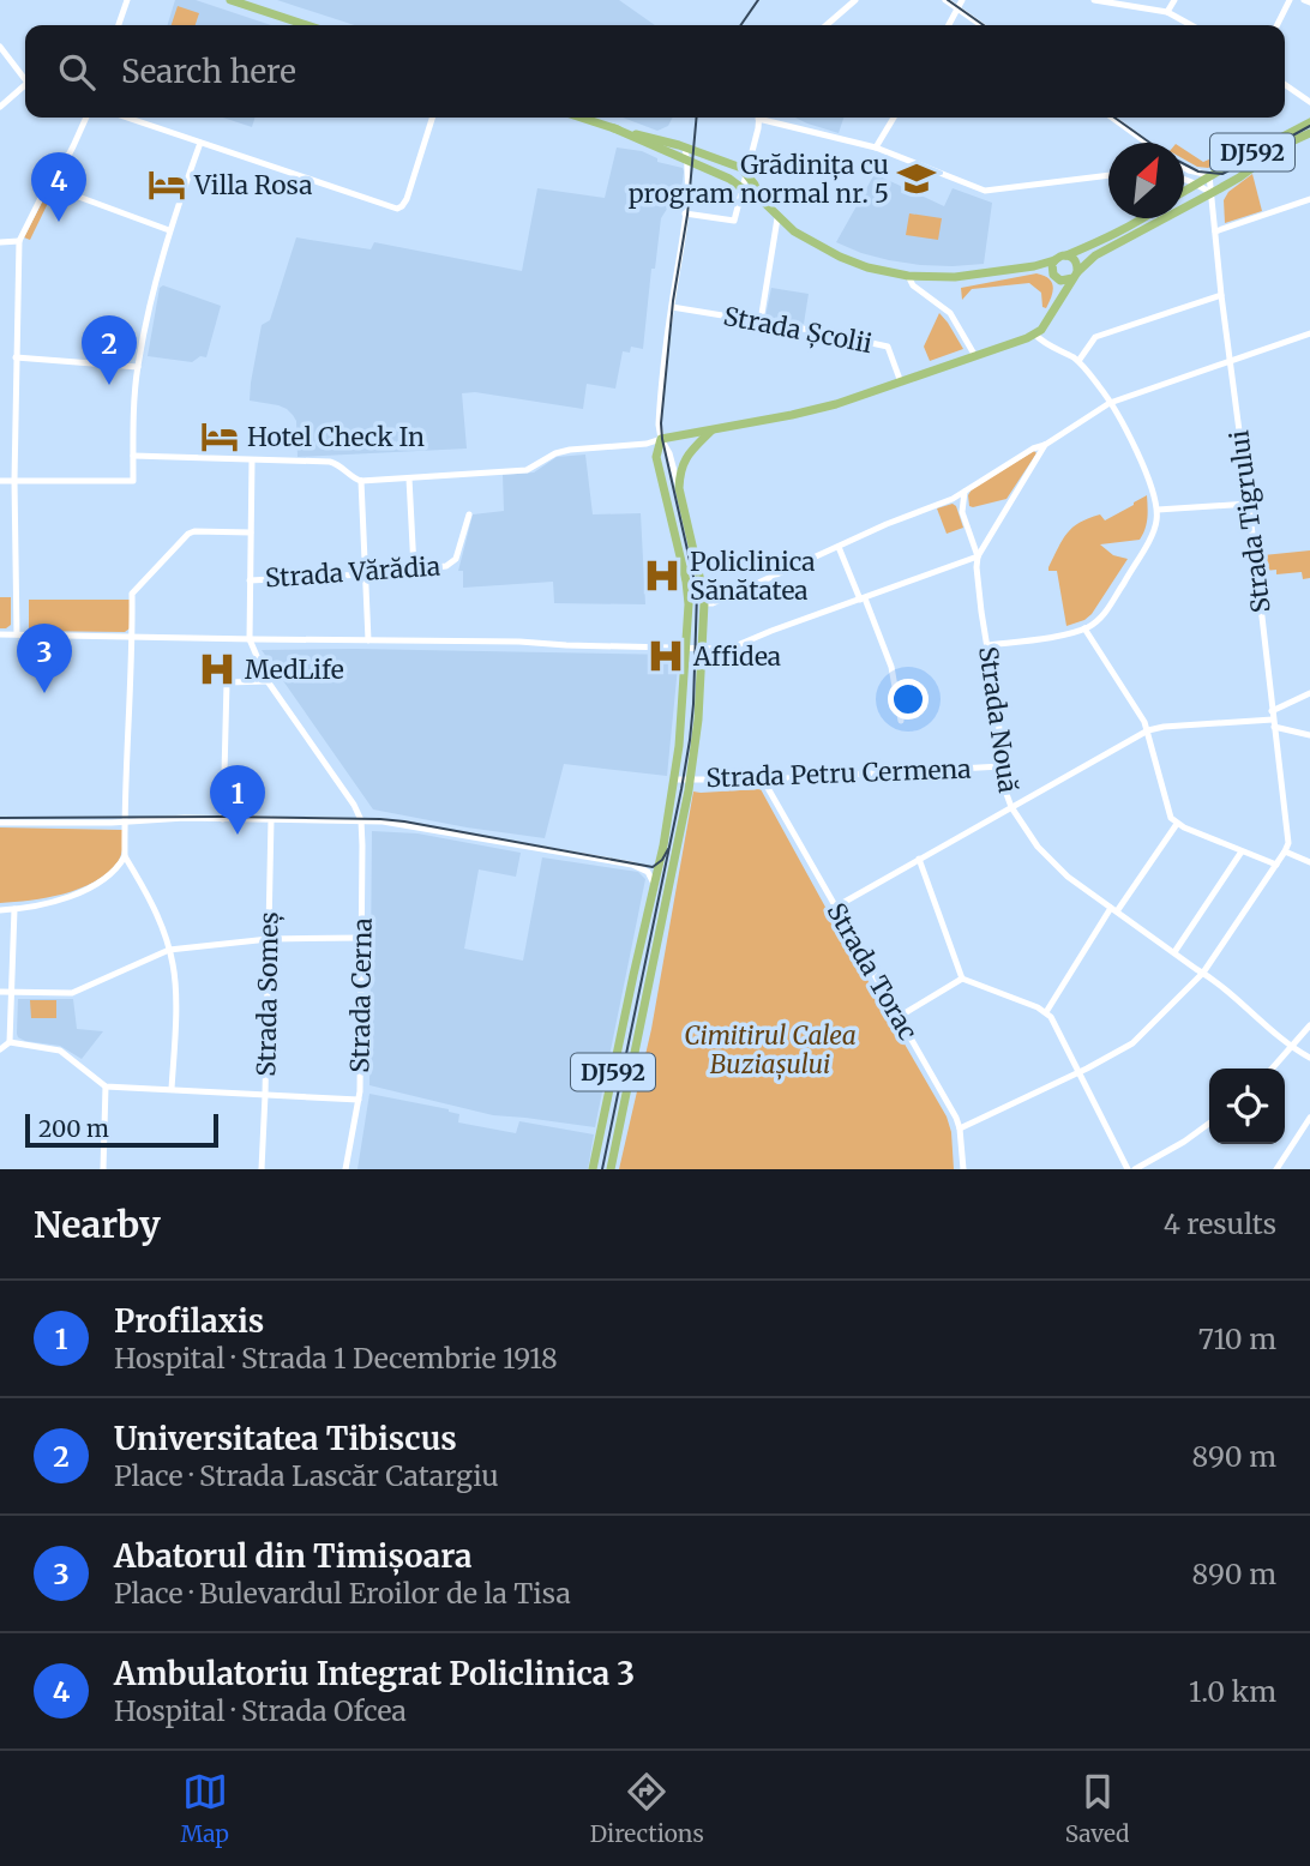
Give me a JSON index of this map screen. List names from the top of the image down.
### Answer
{
  "streets": {
    "main road": ["DJ592"],
    "street": [
      "Strada Școlii",
      "Strada Tigrului",
      "Strada Vărădia",
      "Strada Nouă",
      "Strada Petru Cermena",
      "Strada Torac",
      "Strada Someș",
      "Strada Cerna"
    ]
  },
  "crossings": [
    ["DJ592", "Strada Tigrului"],
    ["DJ592", "Strada Petru Cermena"],
    ["Strada Nouă", "Strada Petru Cermena"],
    ["Strada Petru Cermena", "Strada Torac"]
  ],
  "parks": ["Cimitirul Calea Buziașului"],
  "places": {
    "school or university": ["Grădinița cu program normal nr. 5"],
    "hotel": ["Villa Rosa", "Hotel Check In"],
    "hospital": ["Policlinica Sănătatea", "Affidea", "MedLife"]
  },
  "scale_bar": "200 m",
  "north": "top right",
  "page": {
    "search": "Search here",
    "pins": [
      "4",
      "2",
      "3",
      "1"
    ],
    "scale": "200 m",
    "heading": ["Nearby", "4 results"],
    "list": [
      {
        "mark": "1",
        "name": "Profilaxis",
        "note": "Hospital · Strada 1 Decembrie 1918",
        "value": "710 m"
      },
      {
        "mark": "2",
        "name": "Universitatea Tibiscus",
        "note": "Place · Strada Lascăr Catargiu",
        "value": "890 m"
      },
      {
        "mark": "3",
        "name": "Abatorul din Timișoara",
        "note": "Place · Bulevardul Eroilor de la Tisa",
        "value": "890 m"
      },
      {
        "mark": "4",
        "name": "Ambulatoriu Integrat Policlinica 3",
        "note": "Hospital · Strada Ofcea",
        "value": "1.0 km"
      }
    ],
    "nav": ["Map", "Directions", "Saved"]
  }
}
